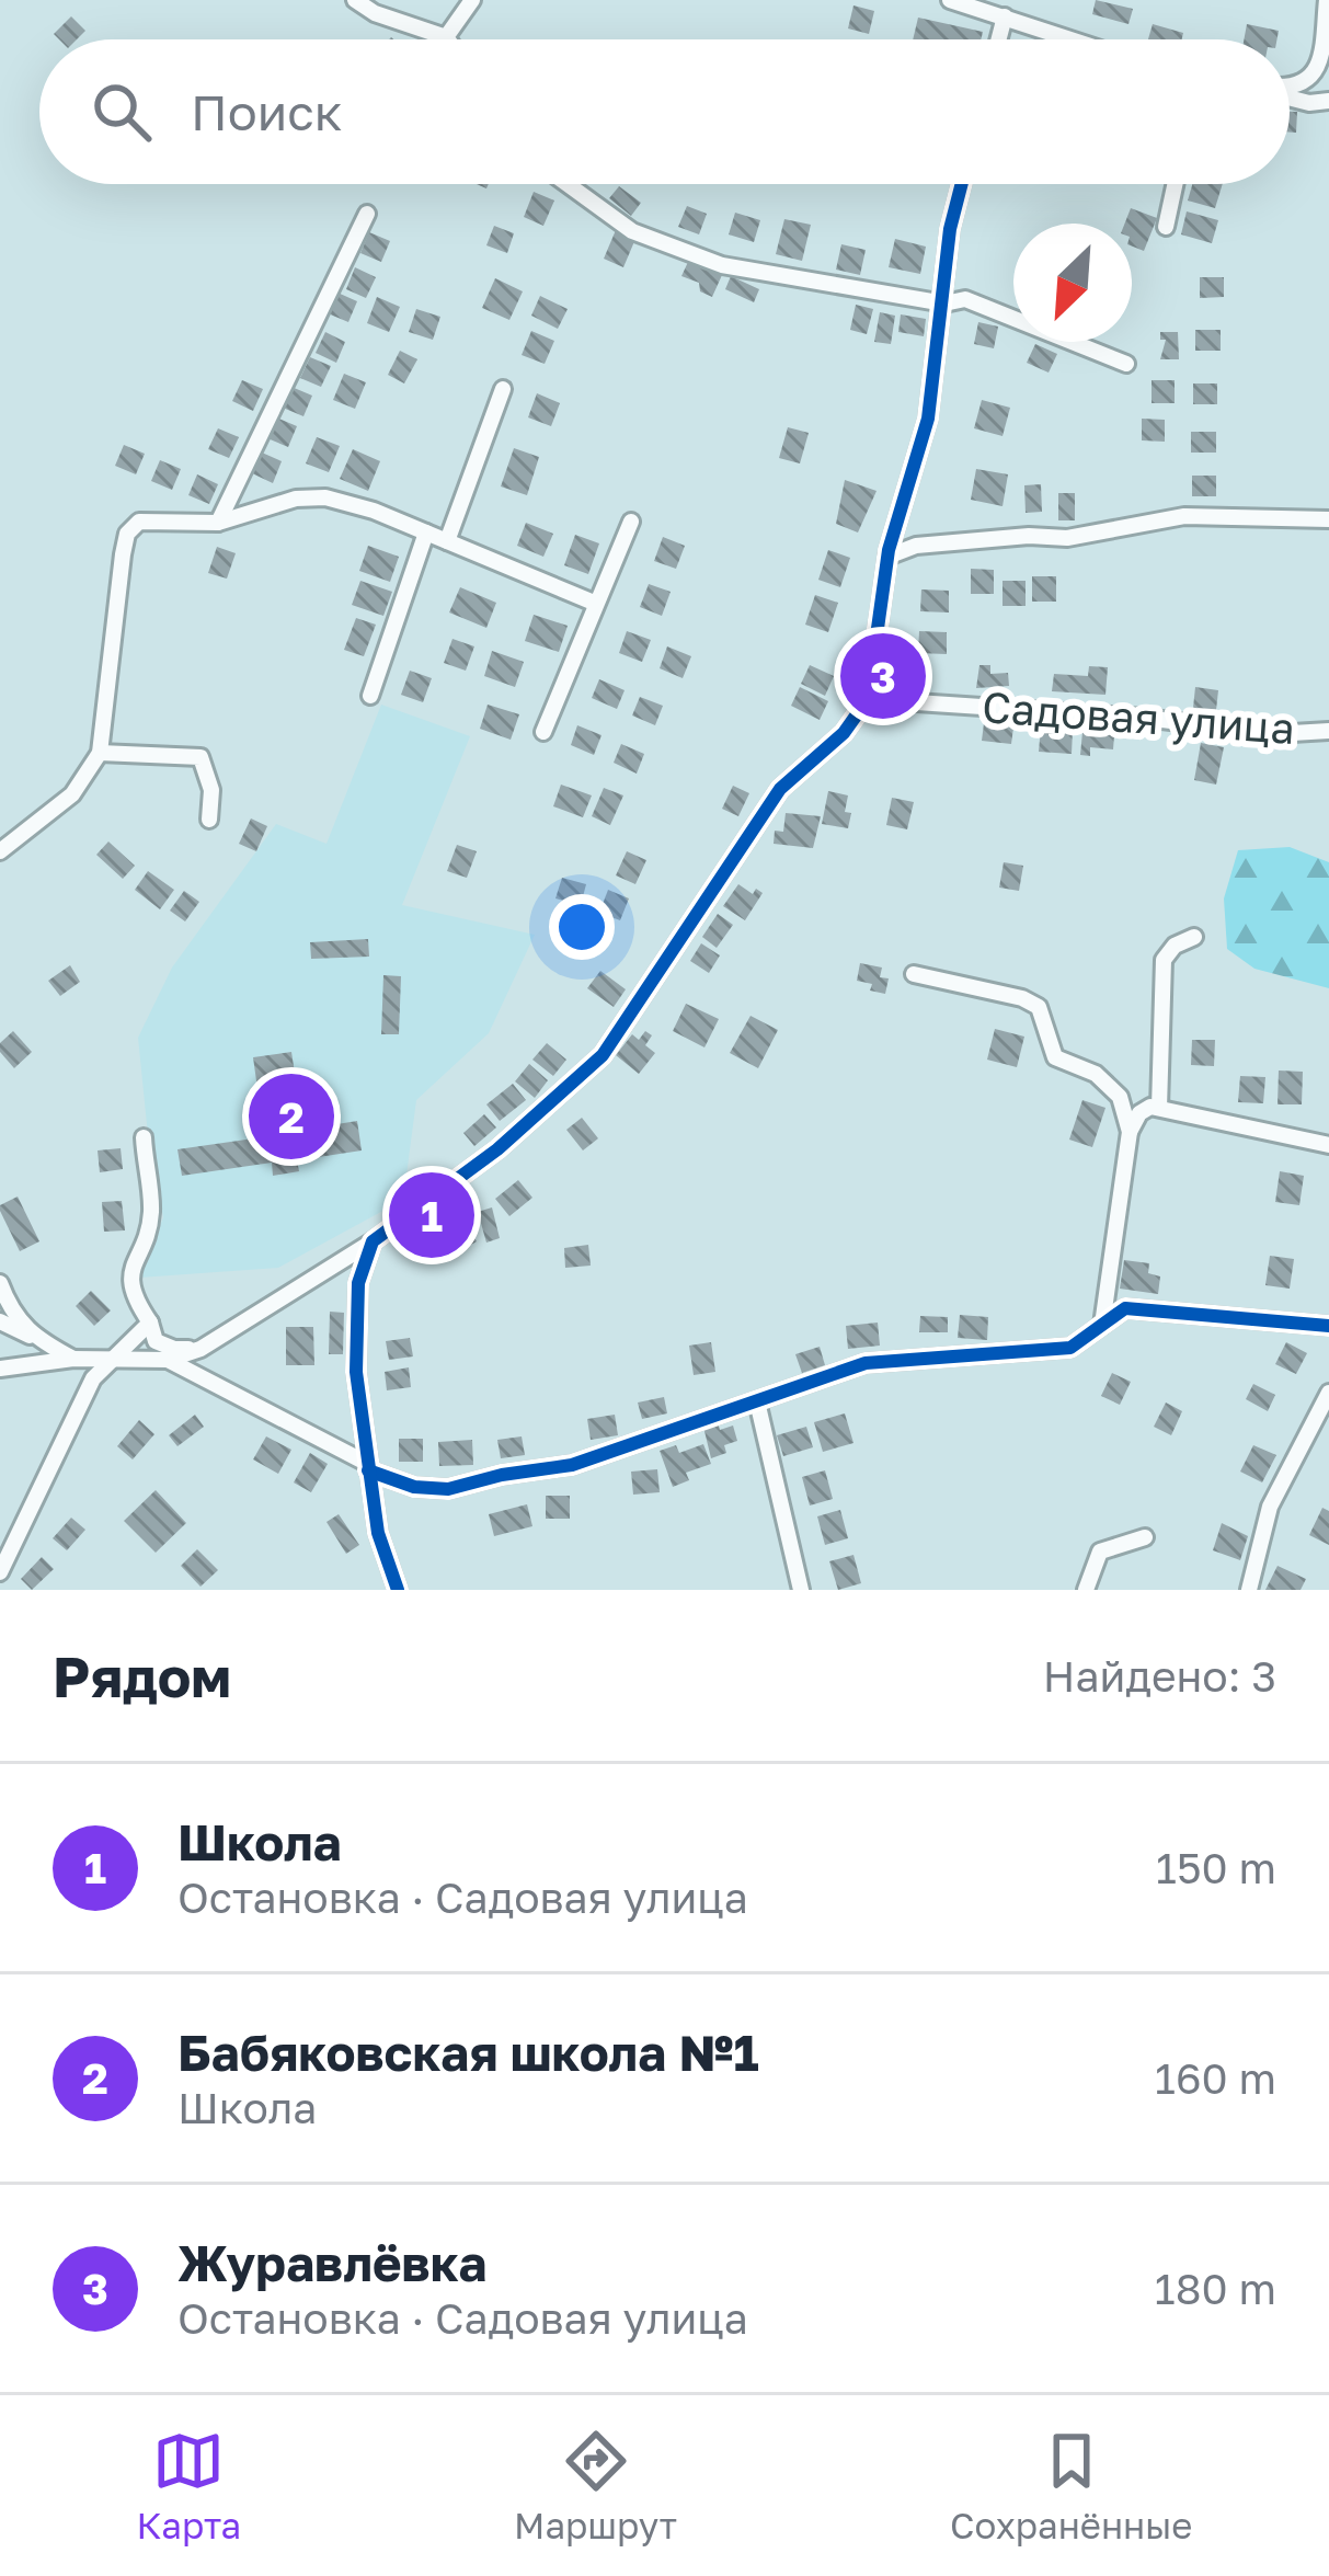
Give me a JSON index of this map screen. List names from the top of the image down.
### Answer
{
  "streets": {
    "street": ["Садовая улица"]
  },
  "north": "bottom left",
  "page": {
    "search": "Поиск",
    "pins": ["3", "2", "1"],
    "heading": ["Рядом", "Найдено: 3"],
    "list": [
      {
        "mark": "1",
        "name": "Школа",
        "note": "Остановка · Садовая улица",
        "value": "150 m"
      },
      {
        "mark": "2",
        "name": "Бабяковская школа №1",
        "note": "Школа",
        "value": "160 m"
      },
      {
        "mark": "3",
        "name": "Журавлёвка",
        "note": "Остановка · Садовая улица",
        "value": "180 m"
      }
    ],
    "nav": ["Карта", "Маршрут", "Сохранённые"]
  }
}
